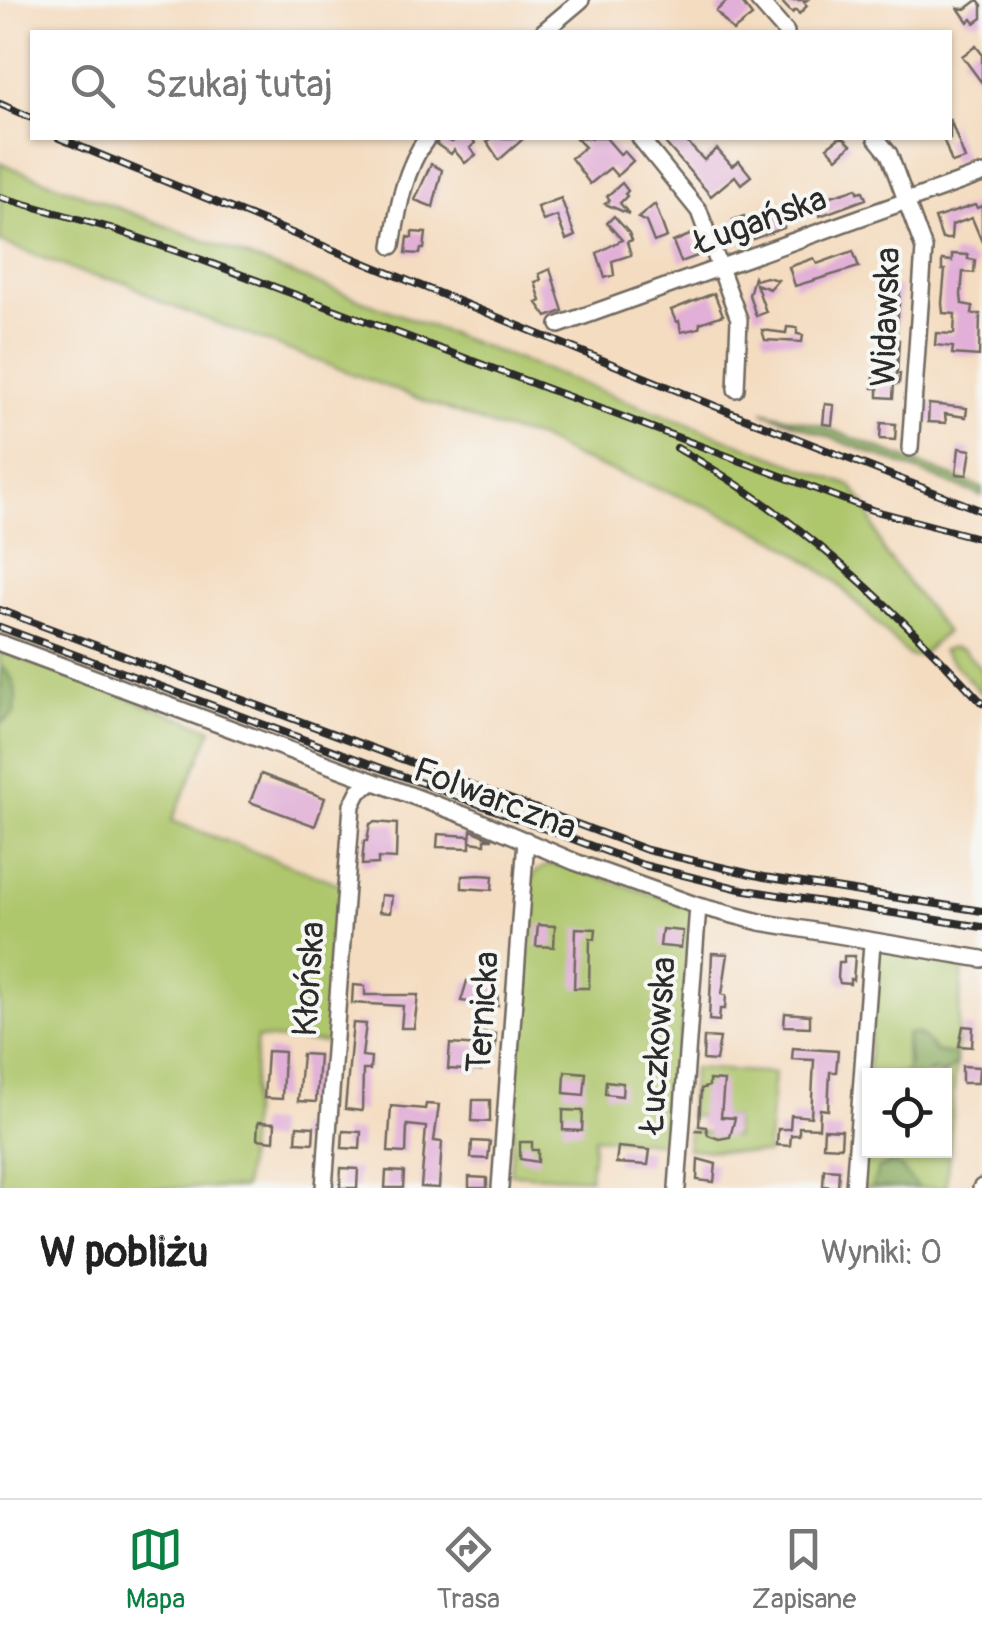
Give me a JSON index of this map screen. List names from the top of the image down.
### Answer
{
  "streets": {
    "street": [
      "Ługańska",
      "Widawska",
      "Folwarczna",
      "Kłońska",
      "Ternicka",
      "Łuczkowska"
    ]
  },
  "crossings": [
    ["Ługańska", "Widawska"],
    ["Folwarczna", "Kłońska"],
    ["Folwarczna", "Ternicka"],
    ["Folwarczna", "Łuczkowska"]
  ],
  "page": {
    "search": "Szukaj tutaj",
    "heading": ["W pobliżu", "Wyniki: 0"],
    "nav": ["Mapa", "Trasa", "Zapisane"]
  }
}
